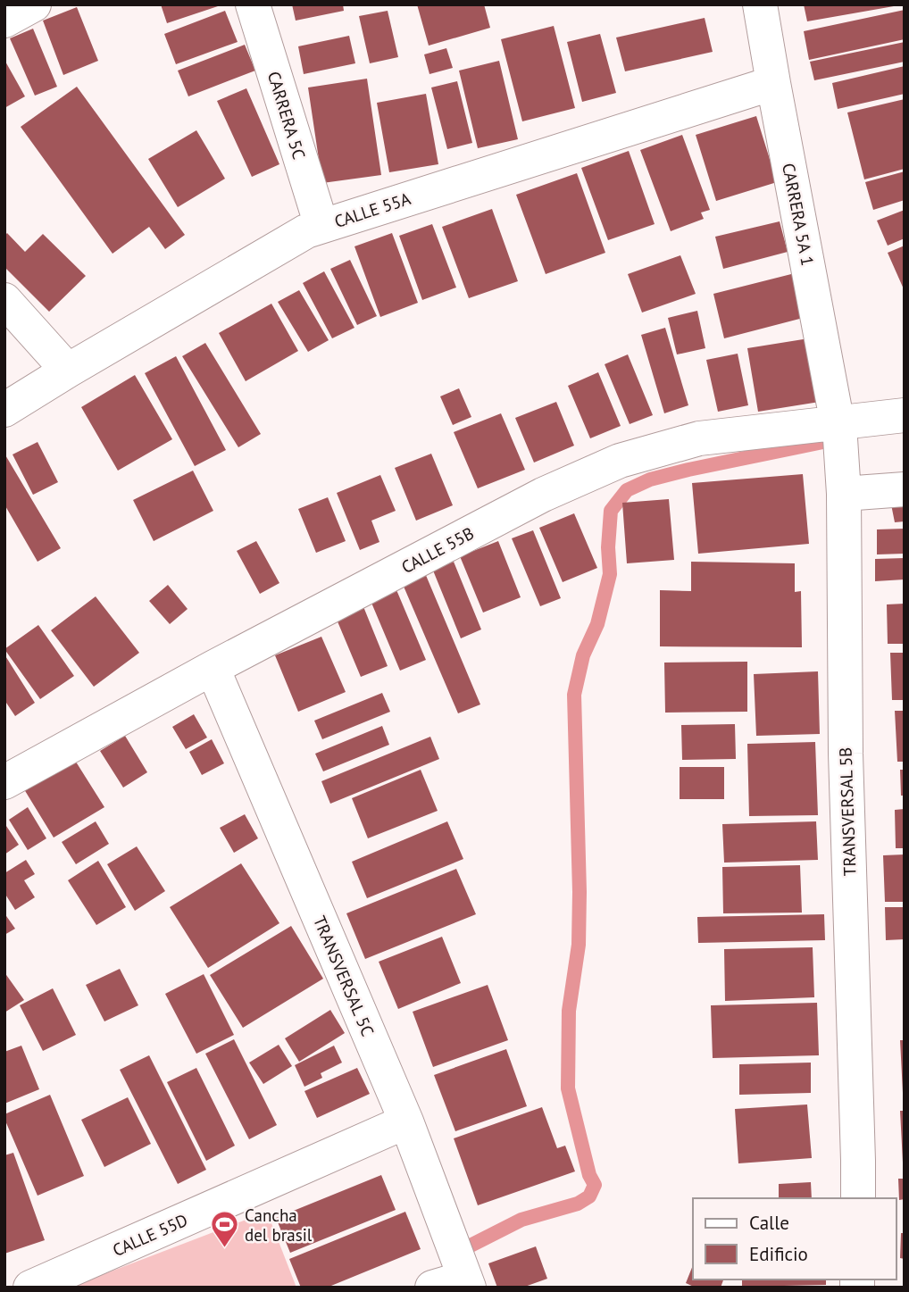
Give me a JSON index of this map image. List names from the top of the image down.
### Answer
{
  "streets": {
    "street": [
      "CARRERA 5C",
      "CALLE 55A",
      "CARRERA 5A 1",
      "CALLE 55B",
      "TRANSVERSAL 5B",
      "TRANSVERSAL 5C",
      "CALLE 55D"
    ]
  },
  "crossings": [
    ["CARRERA 5C", "CALLE 55A"],
    ["CALLE 55A", "CARRERA 5A 1"],
    ["CARRERA 5A 1", "CALLE 55B"],
    ["CARRERA 5A 1", "TRANSVERSAL 5B"],
    ["CALLE 55B", "TRANSVERSAL 5B"],
    ["CALLE 55B", "TRANSVERSAL 5C"],
    ["TRANSVERSAL 5C", "CALLE 55D"]
  ],
  "places": {
    "sports": ["Cancha del brasil"]
  },
  "legend": ["Calle", "Edificio"]
}
